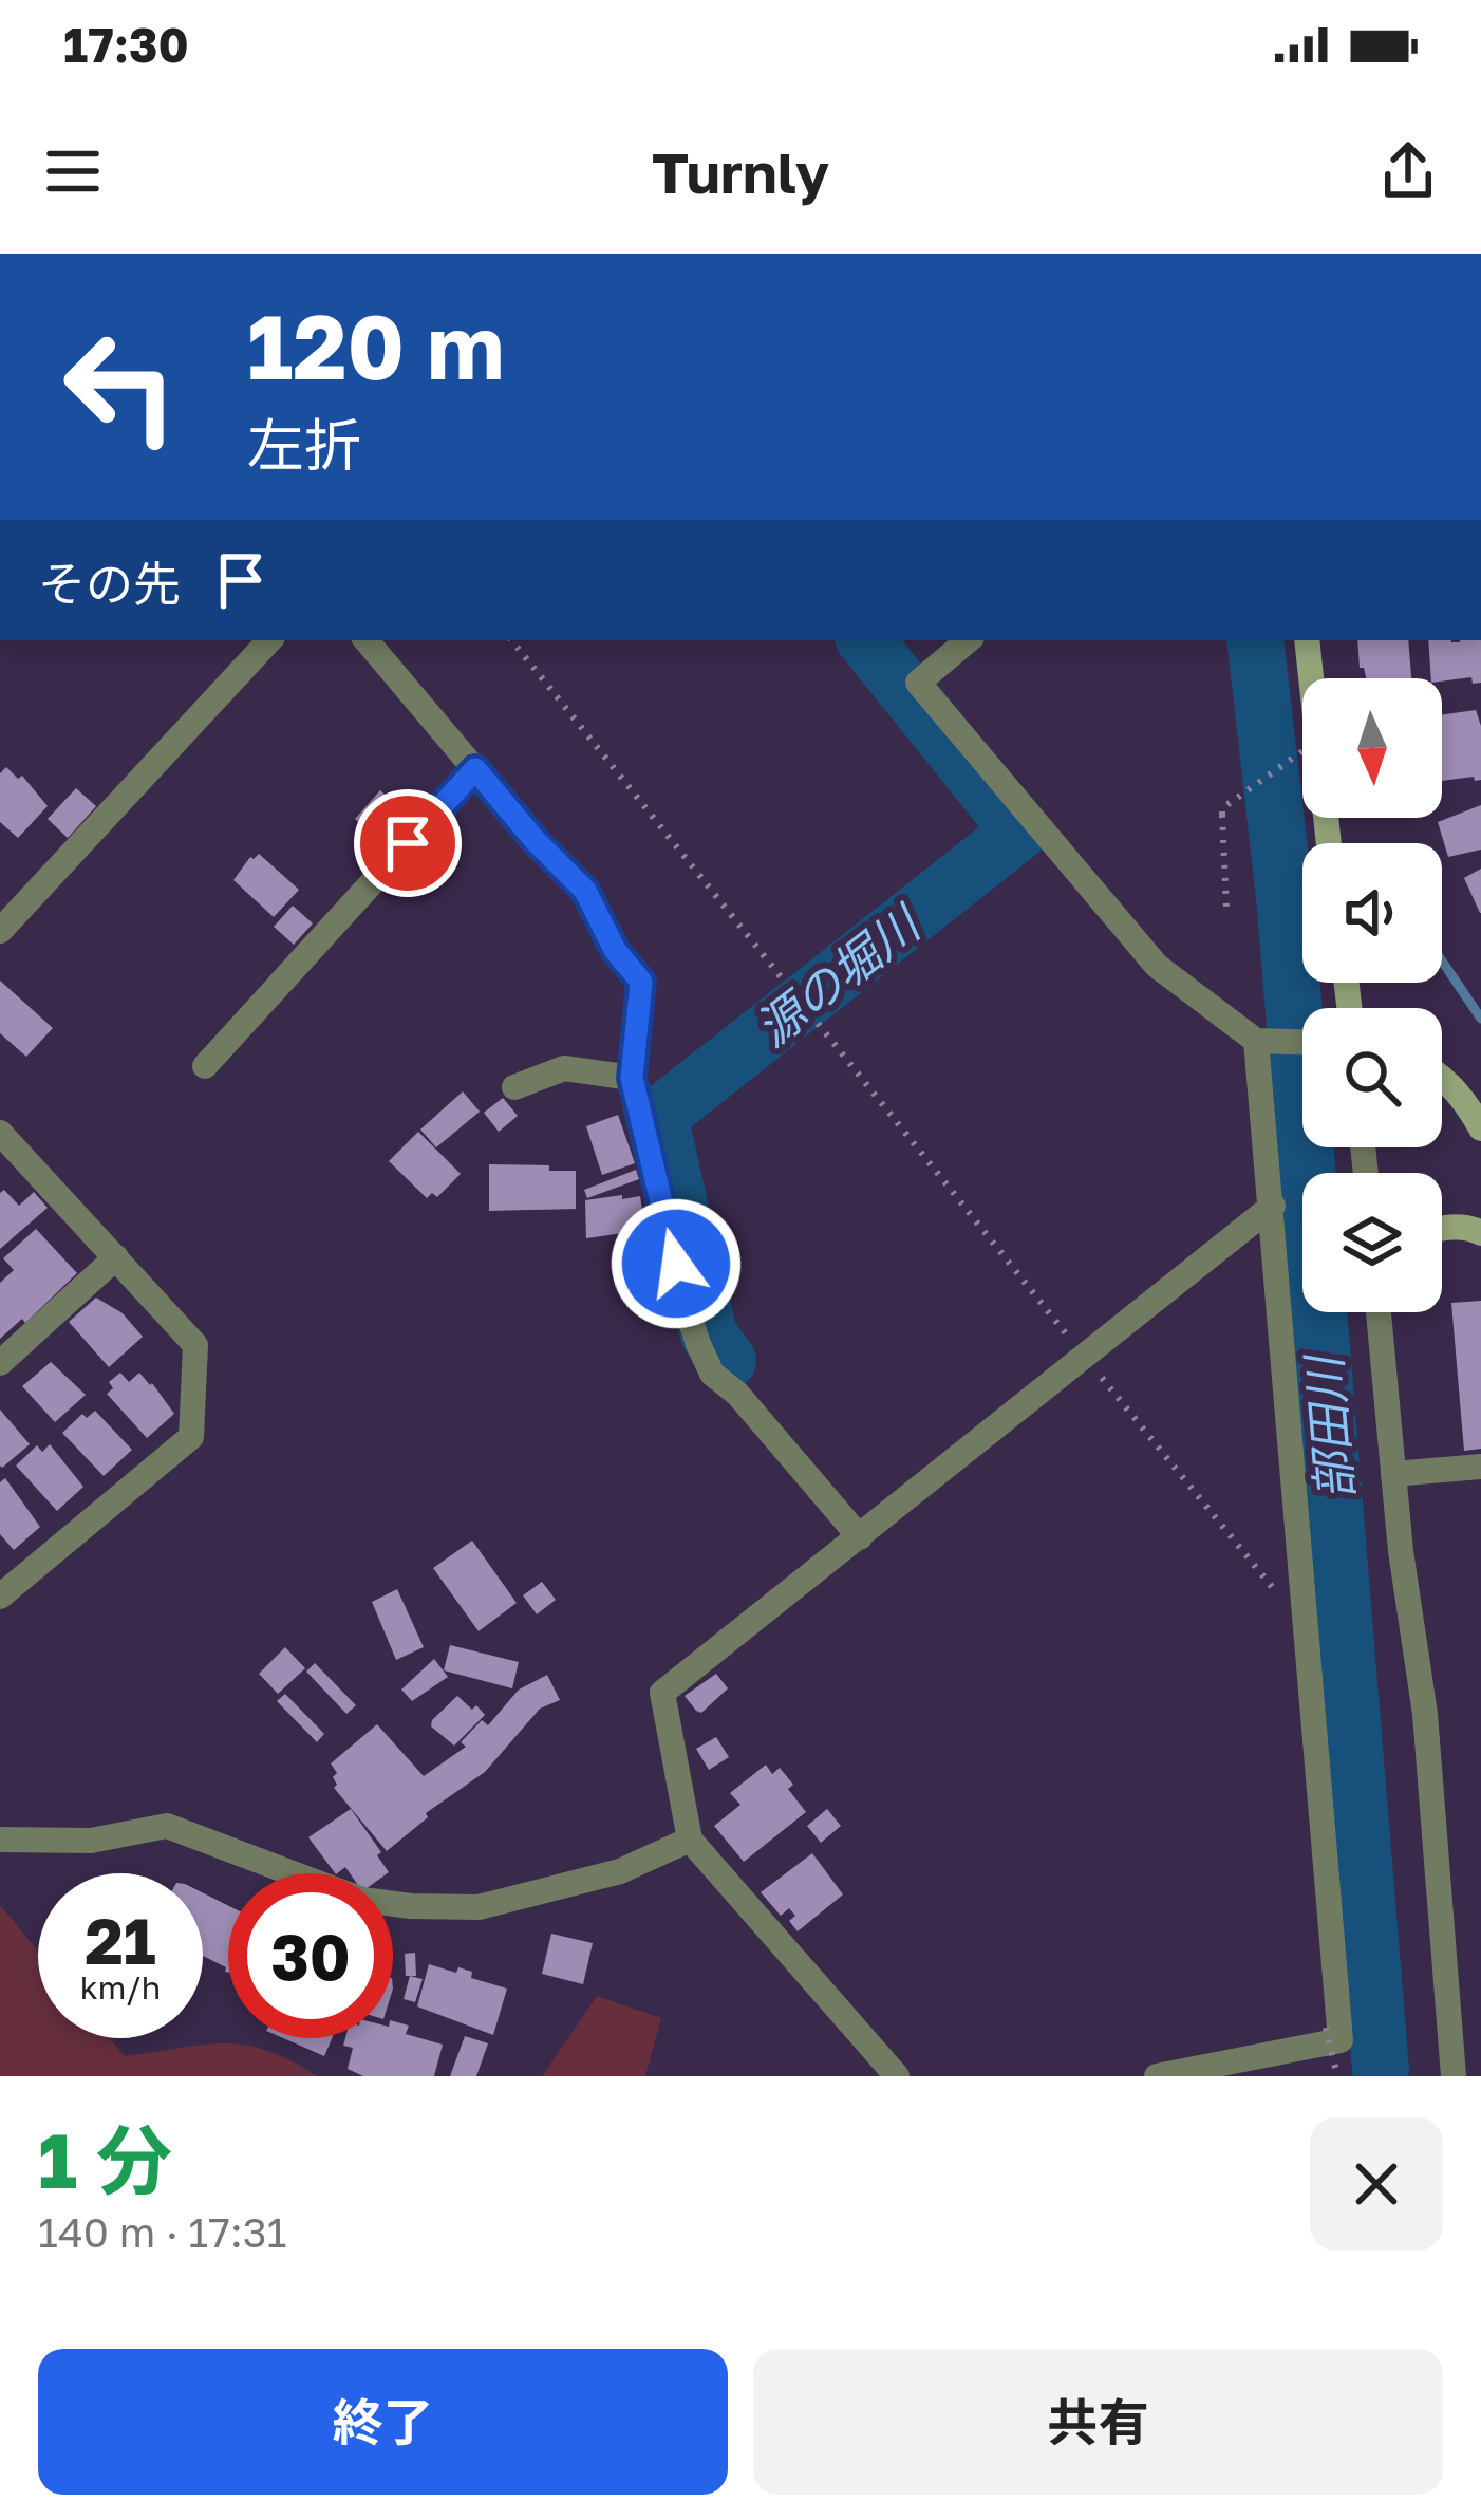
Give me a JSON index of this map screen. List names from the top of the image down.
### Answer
{
  "water": ["源の堀川", "部田川"],
  "north": "bottom",
  "page": {
    "status": "17:30",
    "header": "Turnly",
    "turn": ["120 m", "左折"],
    "then": "その先",
    "speed": "21 km/h",
    "limit": "30",
    "heading": ["1 分", "140 m · 17:31"],
    "buttons": ["終了", "共有"]
  }
}
